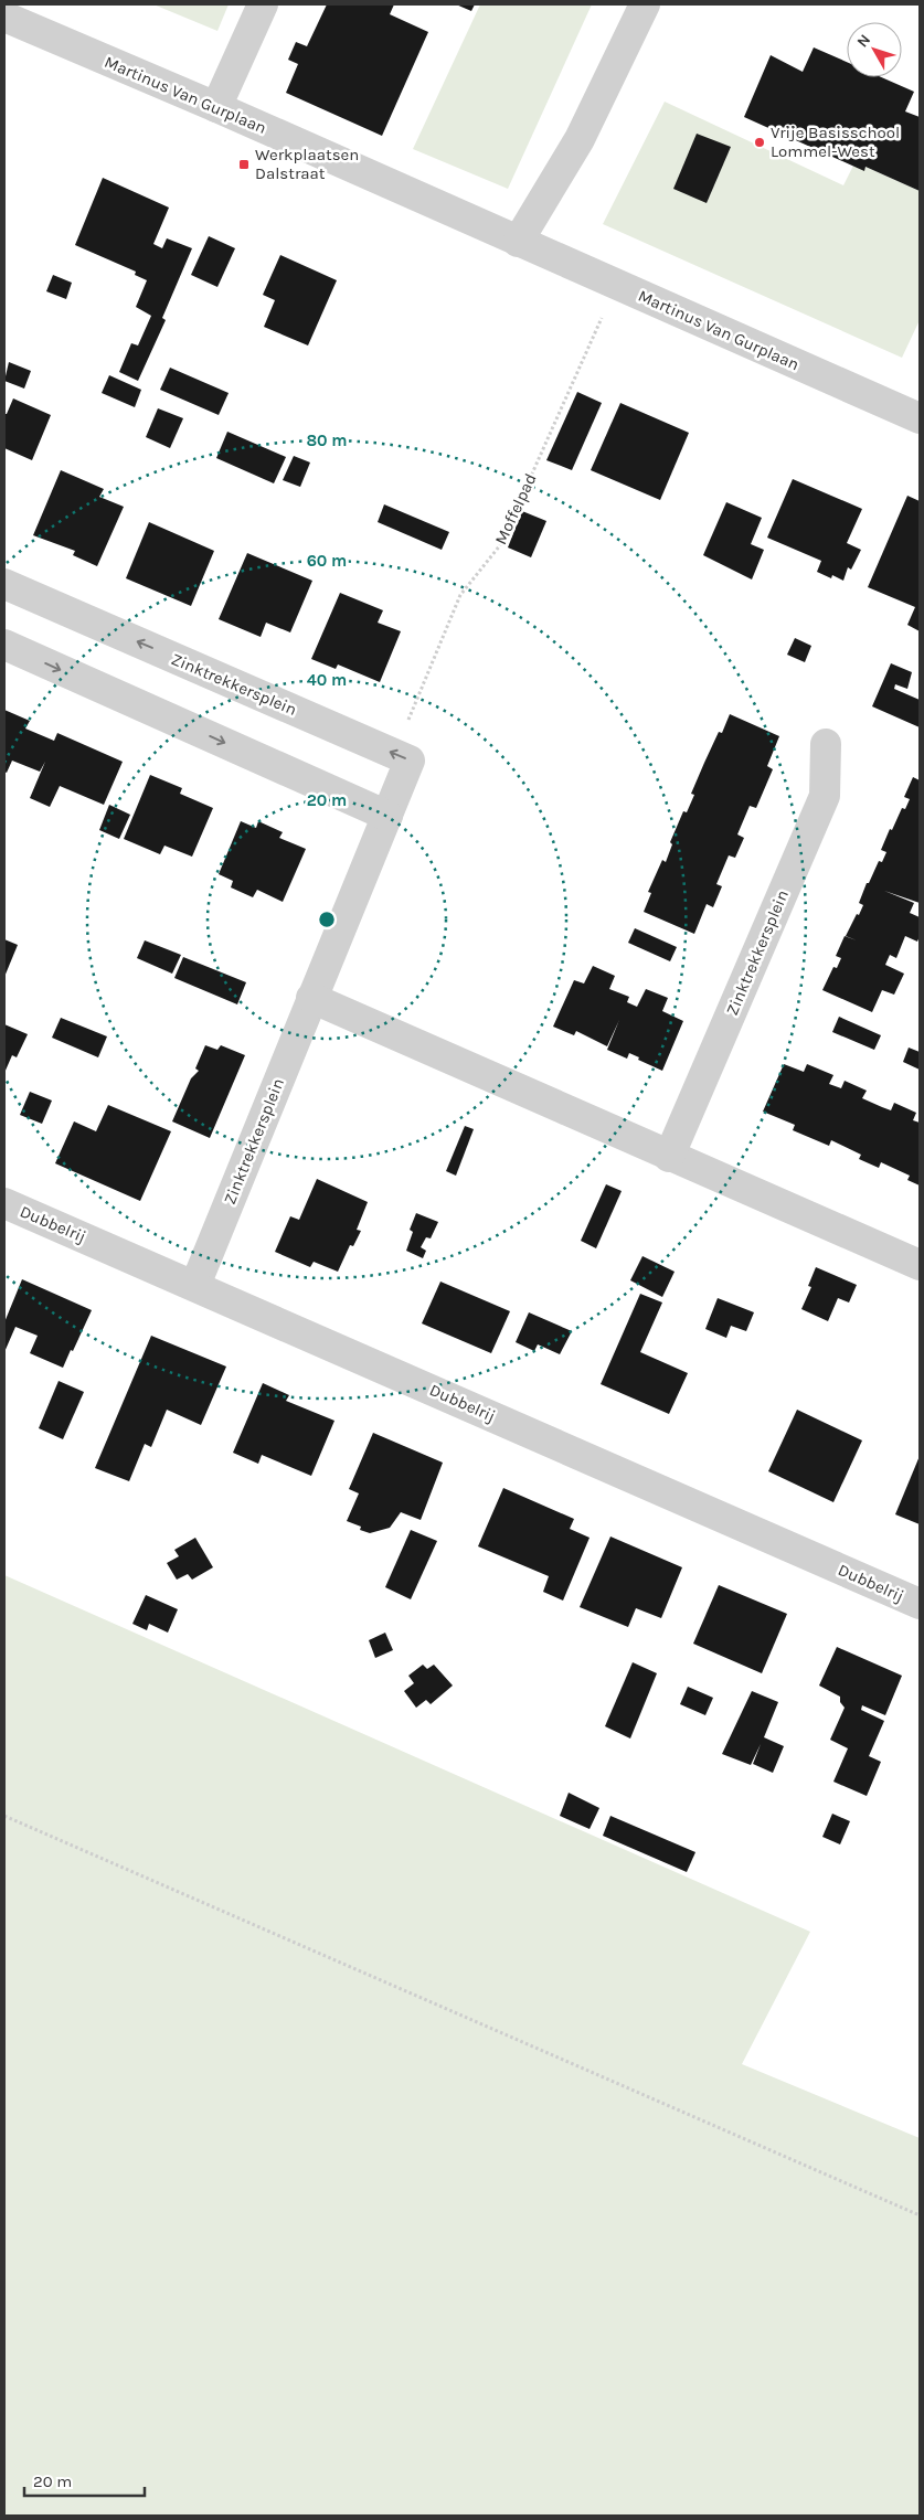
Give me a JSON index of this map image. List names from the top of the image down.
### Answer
{
  "streets": {
    "street": ["Martinus Van Gurplaan", "Zinktrekkersplein", "Dubbelrij"],
    "path": ["Moffelpad"]
  },
  "crossings": [
    ["Moffelpad", "Zinktrekkersplein"],
    ["Zinktrekkersplein", "Dubbelrij"]
  ],
  "places": {
    "other": ["Vrije Basisschool Lommel-West"],
    "transit": ["Werkplaatsen Dalstraat"]
  },
  "scale_bar": "20 m",
  "north": "top left",
  "rings": [
    "80 m",
    "60 m",
    "40 m",
    "20 m"
  ]
}
